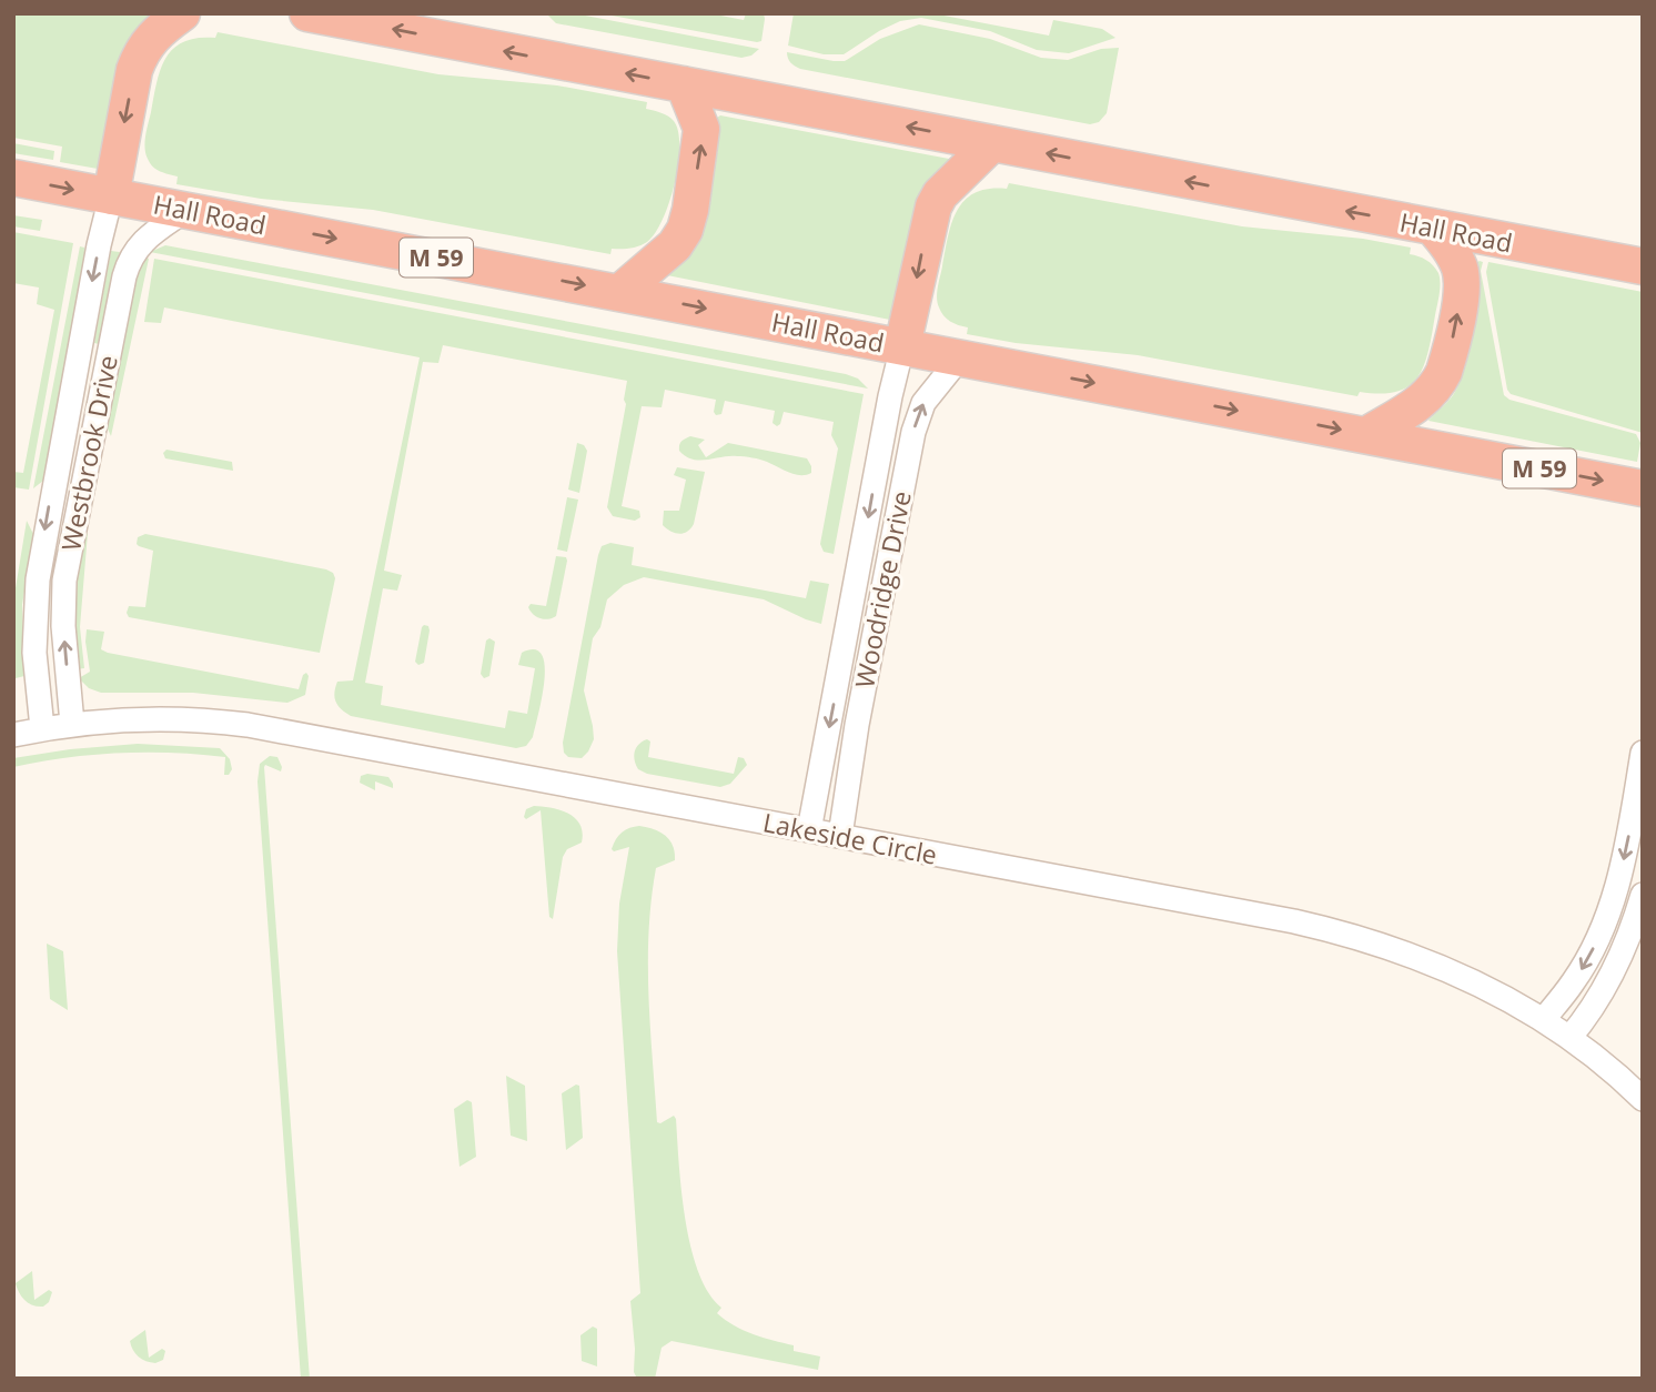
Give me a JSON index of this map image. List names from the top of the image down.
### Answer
{
  "streets": {
    "highway": ["Hall Road", "M 59"],
    "street": ["Westbrook Drive", "Woodridge Drive", "Lakeside Circle"]
  },
  "crossings": [
    ["Hall Road", "Westbrook Drive"],
    ["Hall Road", "Woodridge Drive"],
    ["Westbrook Drive", "Lakeside Circle"],
    ["Woodridge Drive", "Lakeside Circle"]
  ]
}
